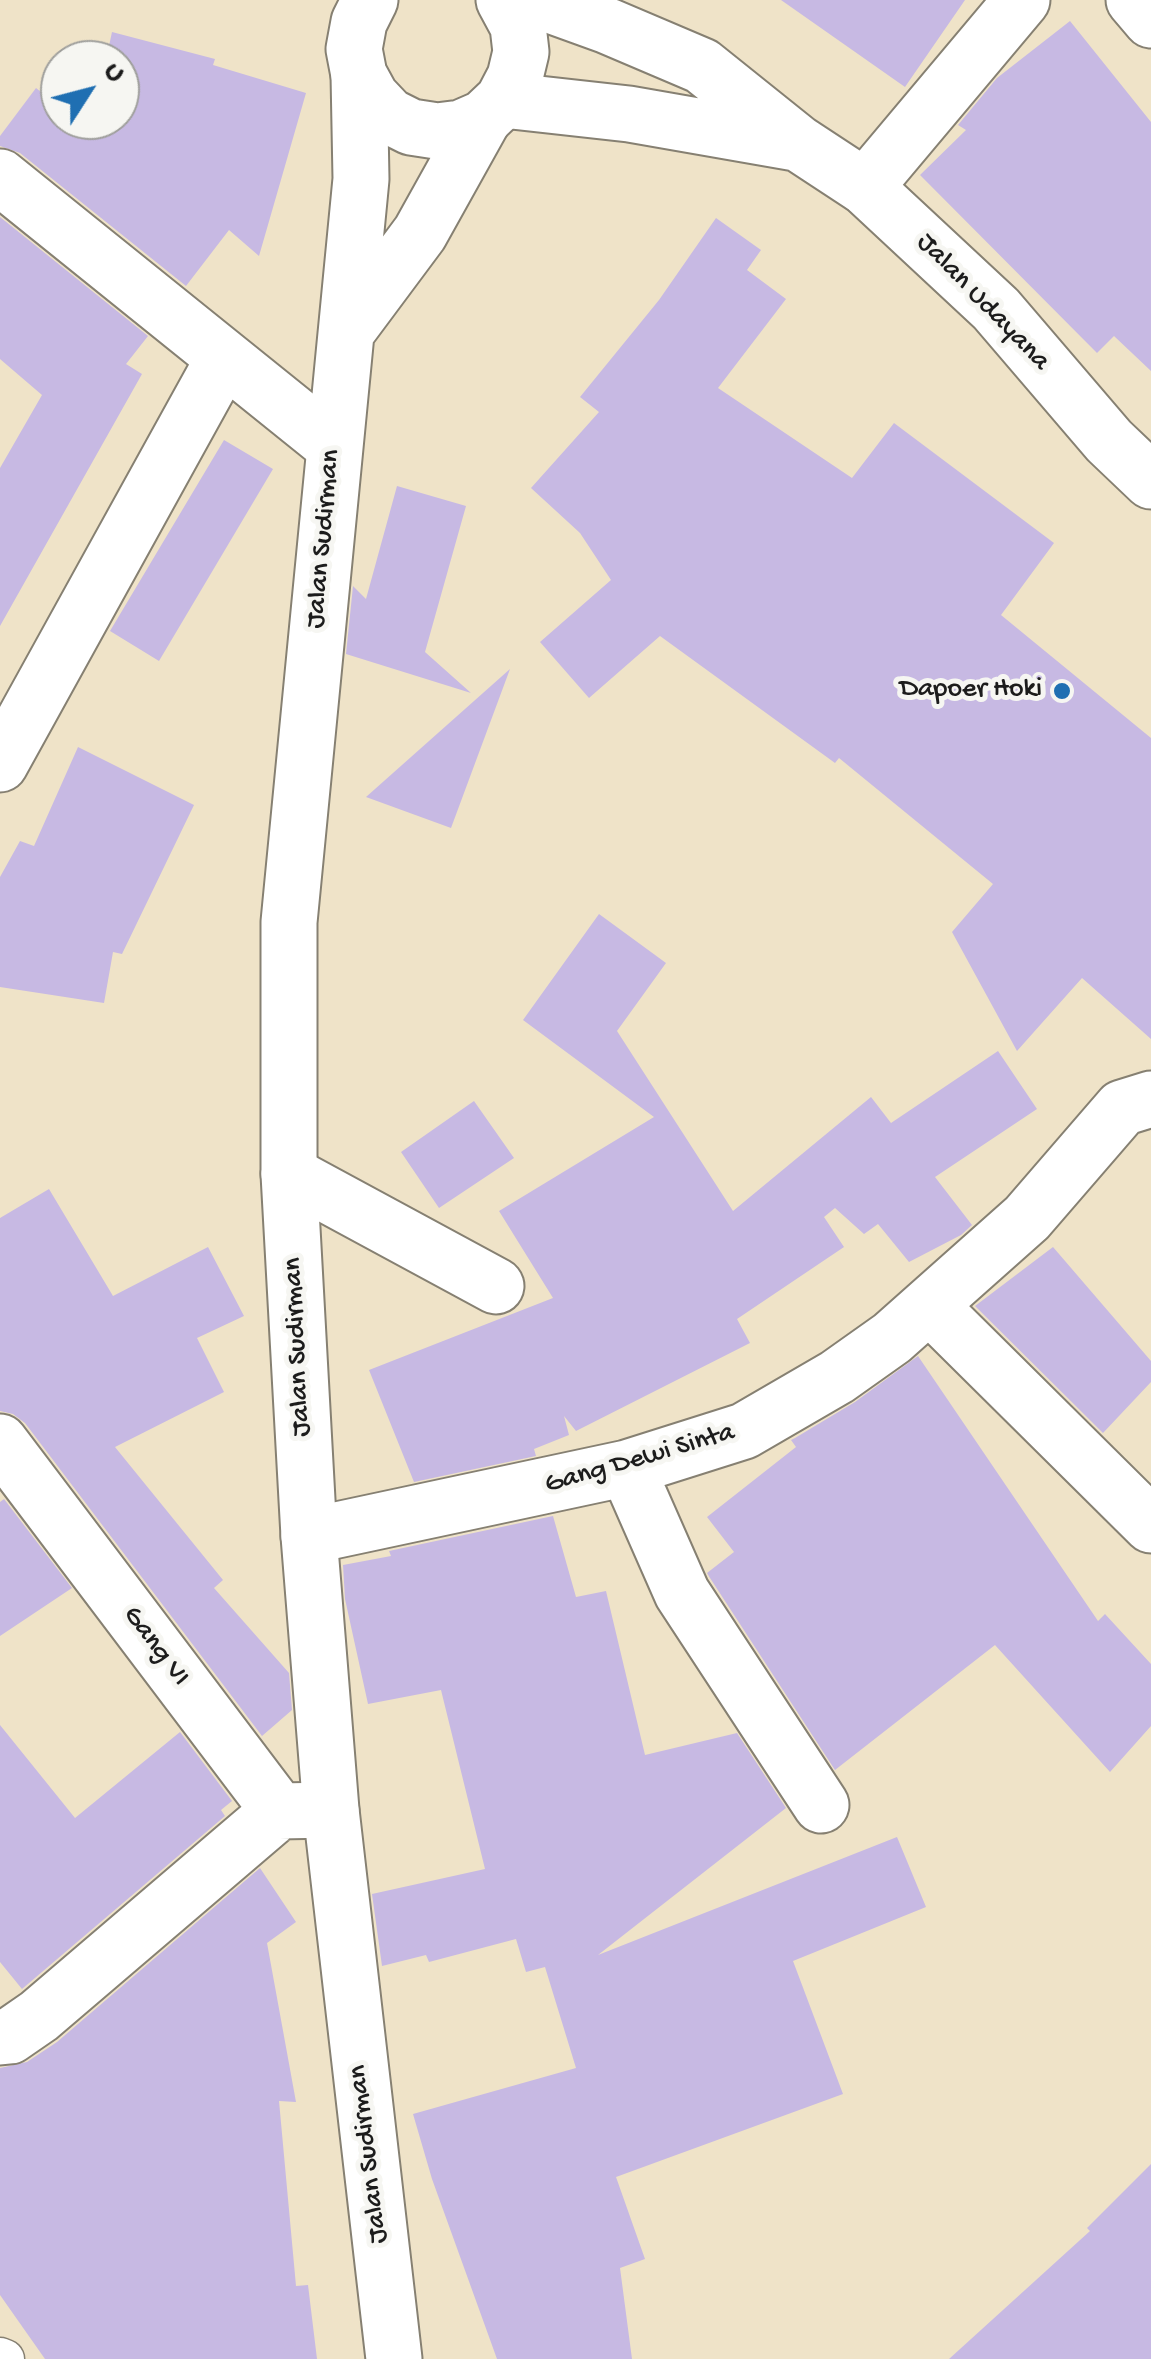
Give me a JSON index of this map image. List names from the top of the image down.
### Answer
{
  "streets": {
    "street": [
      "Jalan Udayana",
      "Jalan Sudirman",
      "Gang Dewi Sinta",
      "Gang VI"
    ]
  },
  "crossings": [
    ["Jalan Udayana", "Jalan Sudirman"],
    ["Jalan Sudirman", "Gang Dewi Sinta"],
    ["Jalan Sudirman", "Gang VI"]
  ],
  "places": ["Dapoer Hoki"],
  "north": "top right"
}
